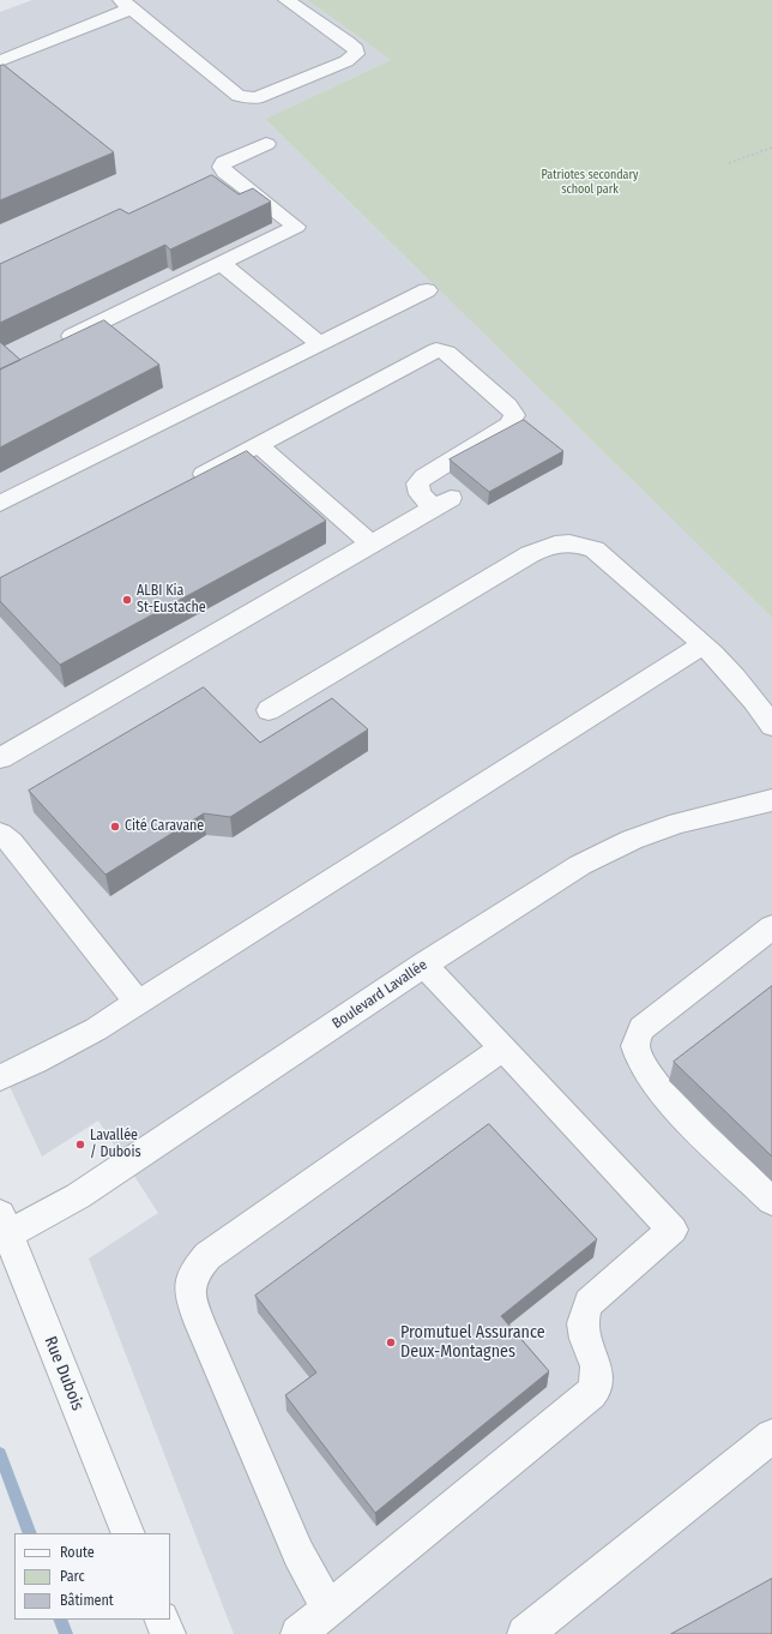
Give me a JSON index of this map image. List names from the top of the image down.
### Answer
{
  "streets": {
    "street": ["Boulevard Lavallée", "Rue Dubois"]
  },
  "crossings": [
    ["Boulevard Lavallée", "Rue Dubois"]
  ],
  "parks": ["Patriotes secondary school park"],
  "places": [
    "ALBI Kia St-Eustache",
    "Cité Caravane",
    "Lavallée / Dubois",
    "Promutuel Assurance Deux-Montagnes"
  ],
  "legend": ["Route", "Parc", "Bâtiment"]
}
